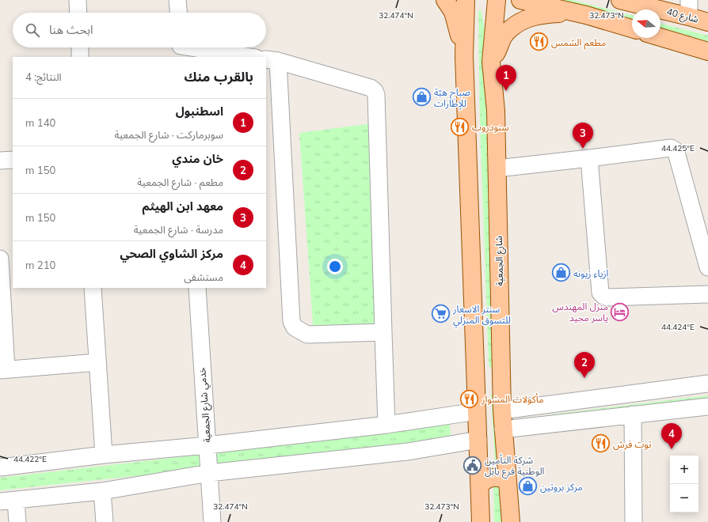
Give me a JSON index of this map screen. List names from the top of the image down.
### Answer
{
  "streets": {
    "main road": ["شارع 40", "شارع الجمعية"],
    "street": ["خدمي شارع الجمعية"]
  },
  "places": {
    "restaurant": [
      "مطعم الشمس",
      "سنودروب",
      "مأكولات المشوار",
      "توت فرش"
    ],
    "shop": ["صباح هبّة للإطارات", "ازياء زيونه", "مركز بروتين"],
    "hotel": ["منزل المهندس ياسر مجيد"],
    "supermarket": ["سنتر الاسعار للتسوق المنزلي"],
    "public building": ["شركة التأمين الوطنية فرع بابل"]
  },
  "north": "left",
  "page": {
    "search": "ابحث هنا",
    "heading": ["بالقرب منك", "النتائج: 4"],
    "pins": [
      "1",
      "3",
      "2",
      "4"
    ],
    "list": [
      {
        "mark": "1",
        "name": "اسطنبول",
        "note": "سوبرماركت · شارع الجمعية",
        "value": "140 m"
      },
      {
        "mark": "2",
        "name": "خان مندي",
        "note": "مطعم · شارع الجمعية",
        "value": "150 m"
      },
      {
        "mark": "3",
        "name": "معهد ابن الهيثم",
        "note": "مدرسة · شارع الجمعية",
        "value": "150 m"
      },
      {
        "mark": "4",
        "name": "مركز الشاوي الصحي",
        "note": "مستشفى",
        "value": "210 m"
      }
    ],
    "map_buttons": ["+", "−"]
  },
  "coordinates": [
    "32.474°N",
    "32.473°N",
    "44.425°E",
    "44.424°E",
    "44.422°E"
  ]
}
